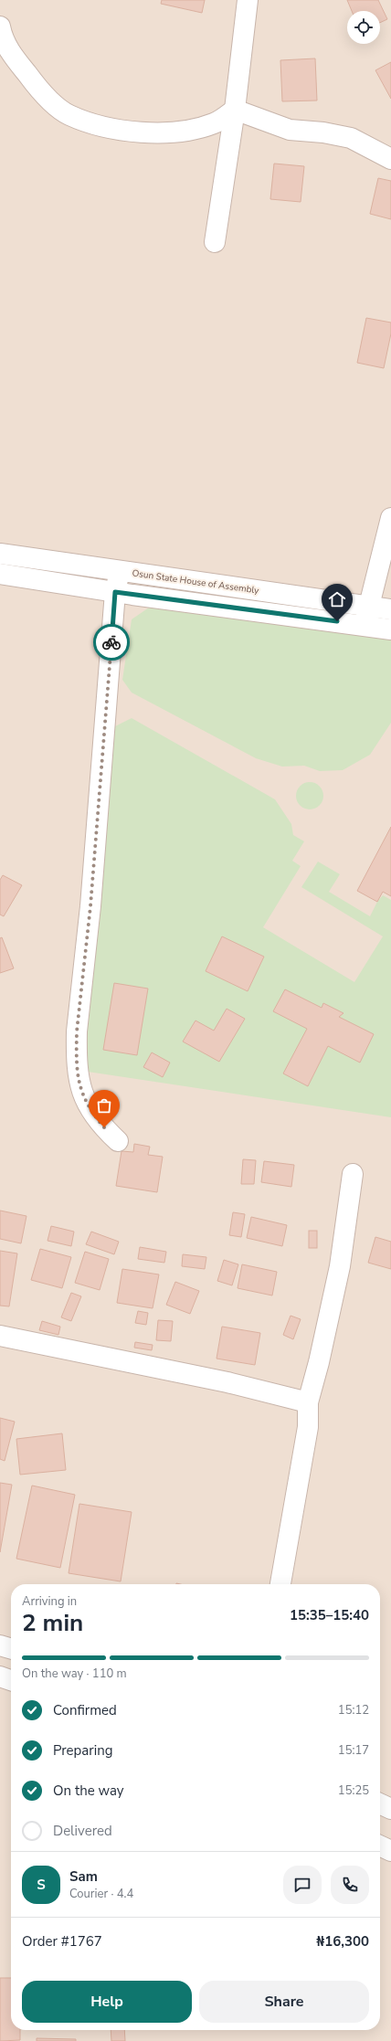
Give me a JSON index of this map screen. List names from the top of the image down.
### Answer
{
  "streets": {
    "street": ["Osun State House of Assembly"]
  },
  "page": {
    "heading": ["2 min", "Arriving in", "15:35–15:40"],
    "panel": [
      "Sam",
      "Courier · 4.4",
      "Order #1767",
      "₦16,300"
    ],
    "bar": "On the way · 110 m",
    "list": [
      ["Confirmed", "15:12"],
      ["Preparing", "15:17"],
      ["On the way", "15:25"],
      "Delivered"
    ],
    "round": "S",
    "buttons": ["Help", "Share"]
  }
}
